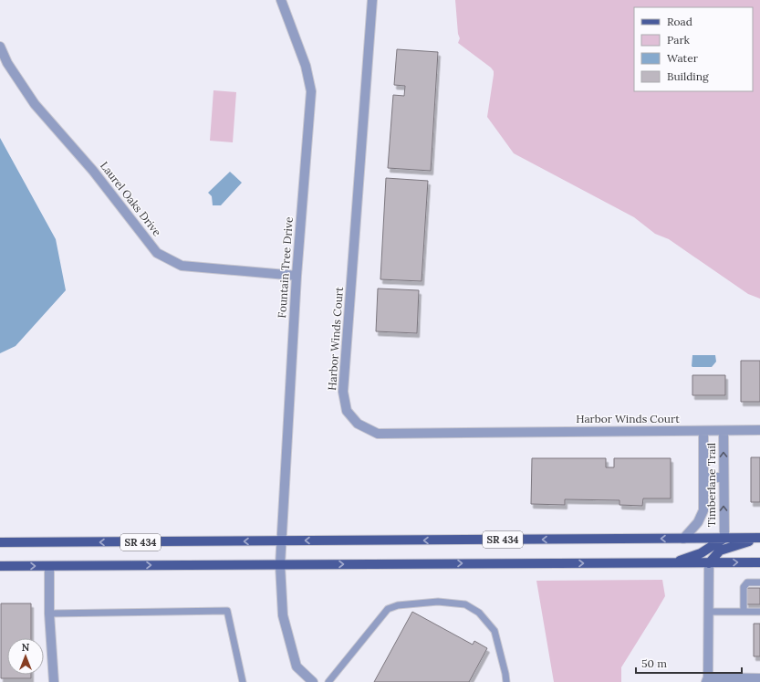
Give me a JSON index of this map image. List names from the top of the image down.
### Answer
{
  "streets": {
    "main road": ["SR 434"],
    "street": [
      "Laurel Oaks Drive",
      "Fountain Tree Drive",
      "Harbor Winds Court",
      "Timberlane Trail"
    ]
  },
  "crossings": [
    ["Laurel Oaks Drive", "Fountain Tree Drive"],
    ["Fountain Tree Drive", "SR 434"],
    ["Harbor Winds Court", "Timberlane Trail"],
    ["Timberlane Trail", "SR 434"]
  ],
  "legend": [
    "Road",
    "Park",
    "Water",
    "Building"
  ],
  "scale_bar": "50 m",
  "north": "top"
}
